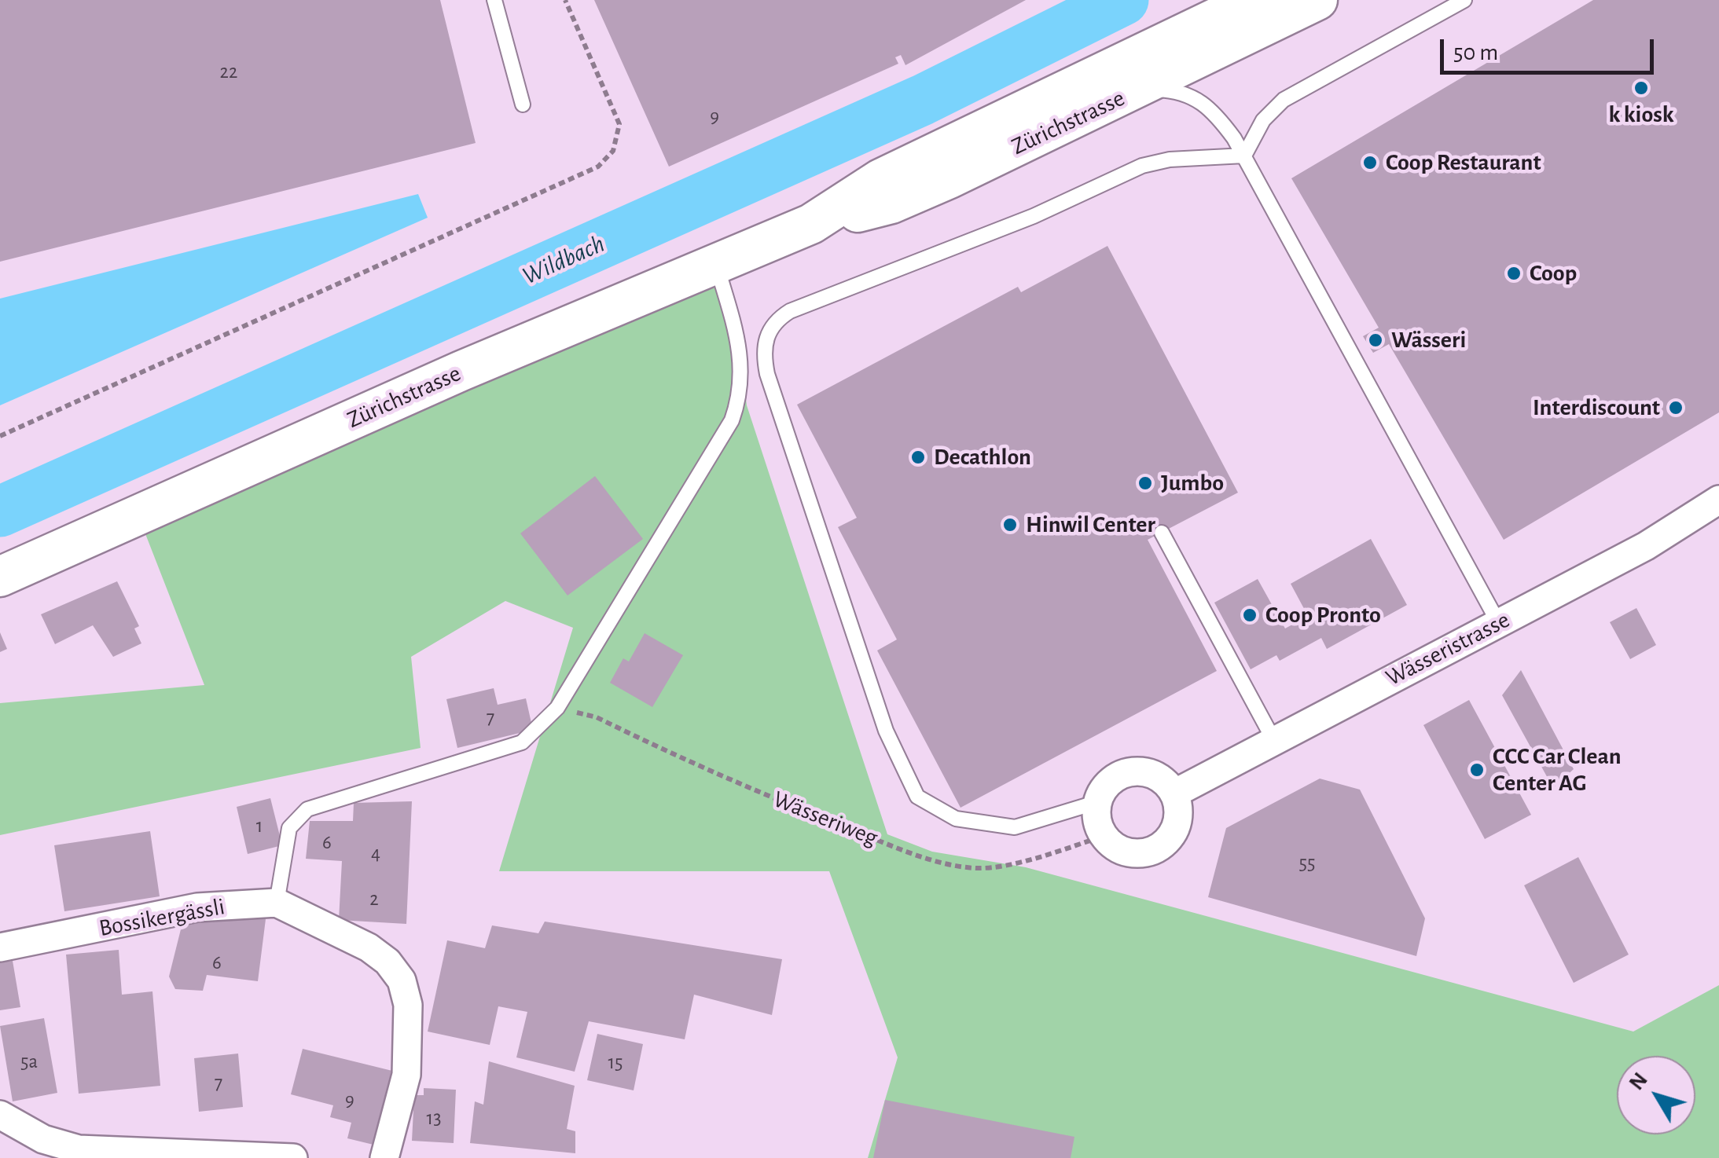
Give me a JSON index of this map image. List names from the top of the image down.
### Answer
{
  "streets": {
    "main road": ["Zürichstrasse"],
    "street": ["Wässeristrasse", "Bossikergässli"],
    "path": ["Wässeriweg"]
  },
  "crossings": [
    ["Wässeristrasse", "Wässeriweg"]
  ],
  "water": ["Wildbach"],
  "places": [
    "k kiosk",
    "Coop Restaurant",
    "Coop",
    "Wässeri",
    "Interdiscount",
    "Decathlon",
    "Jumbo",
    "Hinwil Center",
    "Coop Pronto",
    "CCC Car Clean Center AG"
  ],
  "house_numbers": [
    "22",
    "9",
    "7",
    "1",
    "6",
    "4",
    "55",
    "2",
    "6",
    "5a",
    "15",
    "7",
    "9",
    "13"
  ],
  "scale_bar": "50 m",
  "north": "top left"
}
